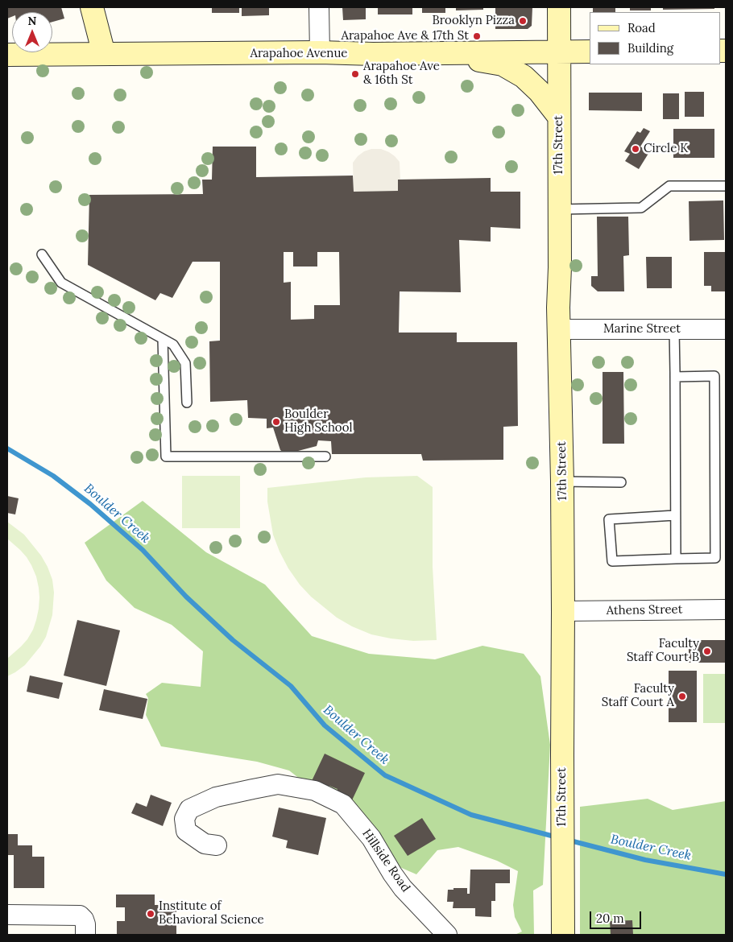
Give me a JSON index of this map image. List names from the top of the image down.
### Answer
{
  "streets": {
    "street": [
      "Arapahoe Avenue",
      "17th Street",
      "Marine Street",
      "Athens Street",
      "Hillside Road"
    ]
  },
  "crossings": [
    ["Arapahoe Avenue", "17th Street"],
    ["17th Street", "Marine Street"],
    ["17th Street", "Athens Street"]
  ],
  "water": ["Boulder Creek"],
  "places": [
    "Brooklyn Pizza",
    "Arapahoe Ave & 17th St",
    "Arapahoe Ave & 16th St",
    "Circle K",
    "Boulder High School",
    "Faculty Staff Court B",
    "Faculty Staff Court A",
    "Institute of Behavioral Science"
  ],
  "legend": ["Road", "Building"],
  "scale_bar": "20 m",
  "north": "top"
}
